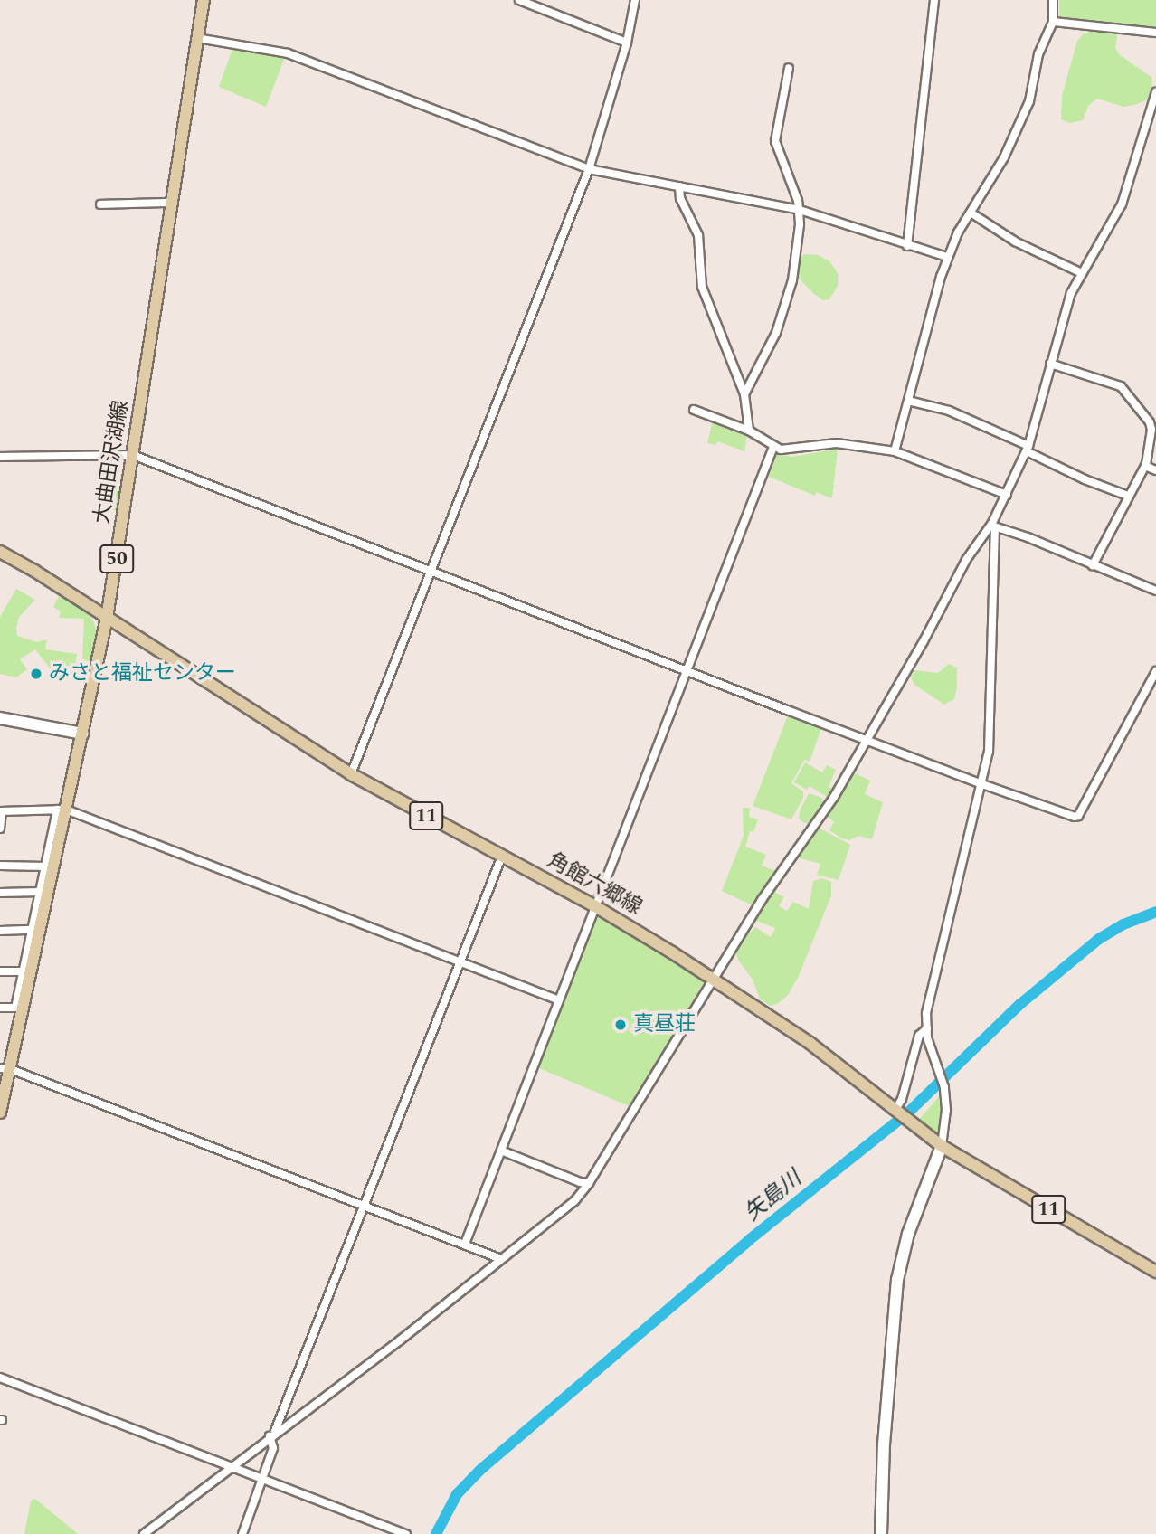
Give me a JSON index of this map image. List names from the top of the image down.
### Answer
{
  "streets": {
    "main road": [
      "大曲田沢湖線",
      "50",
      "11",
      "角館六郷線"
    ]
  },
  "crossings": [
    ["大曲田沢湖線", "角館六郷線"]
  ],
  "water": ["矢島川"],
  "places": ["みさと福祉センター", "真昼荘"]
}
